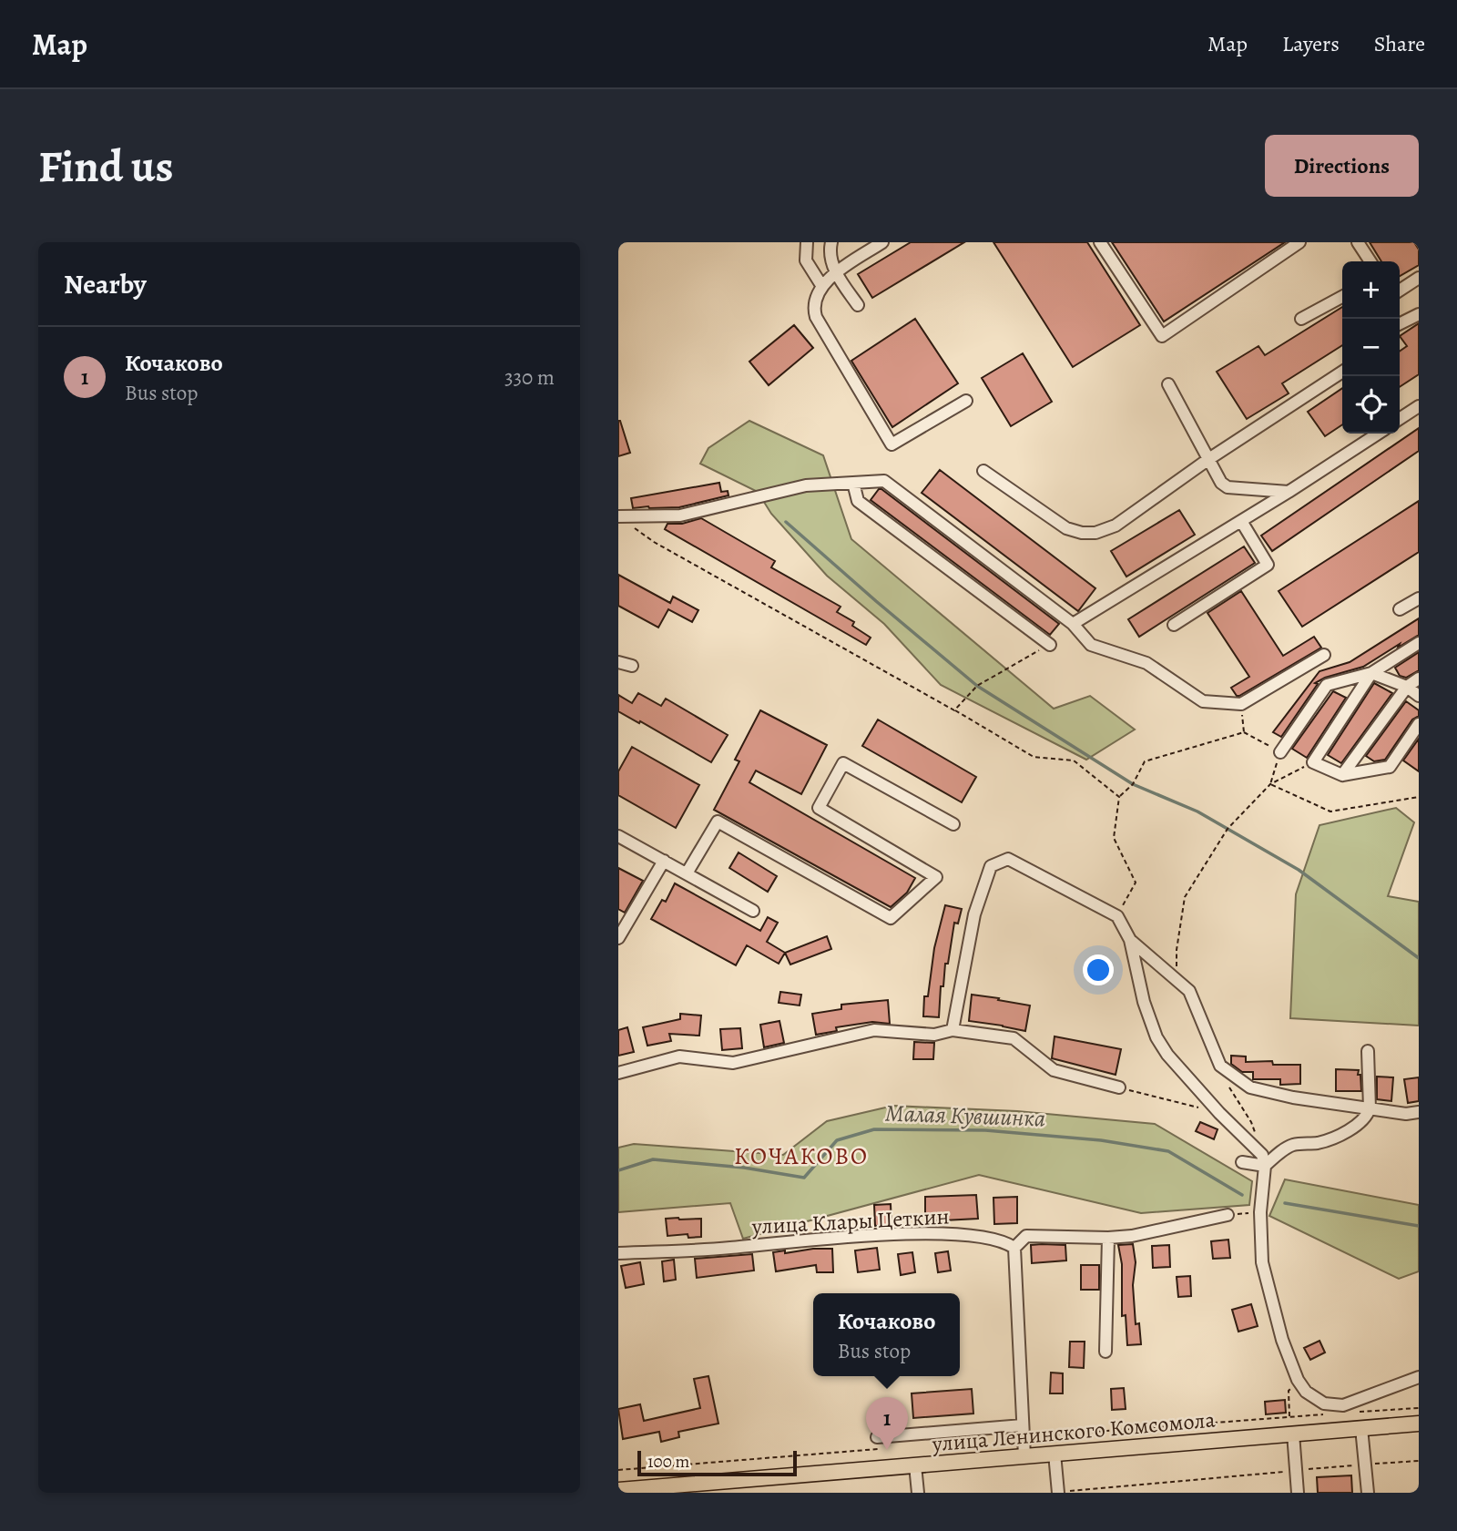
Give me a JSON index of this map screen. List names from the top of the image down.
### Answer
{
  "streets": {
    "main road": ["улица Ленинского Комсомола"],
    "street": ["улица Клары Цеткин"]
  },
  "districts": ["КОЧАКОВО"],
  "water": ["Малая Кувшинка"],
  "scale_bar": "100 m",
  "page": {
    "header": "Map",
    "nav": ["Map", "Layers", "Share"],
    "buttons": "Directions",
    "title": "Find us",
    "heading": "Nearby",
    "map_buttons": ["+", "−"],
    "list": [
      {
        "mark": "1",
        "name": "Кочаково",
        "note": "Bus stop",
        "value": "330 m"
      }
    ],
    "popup": ["Кочаково", "Bus stop"],
    "pins": "1",
    "scale": "100 m"
  }
}
